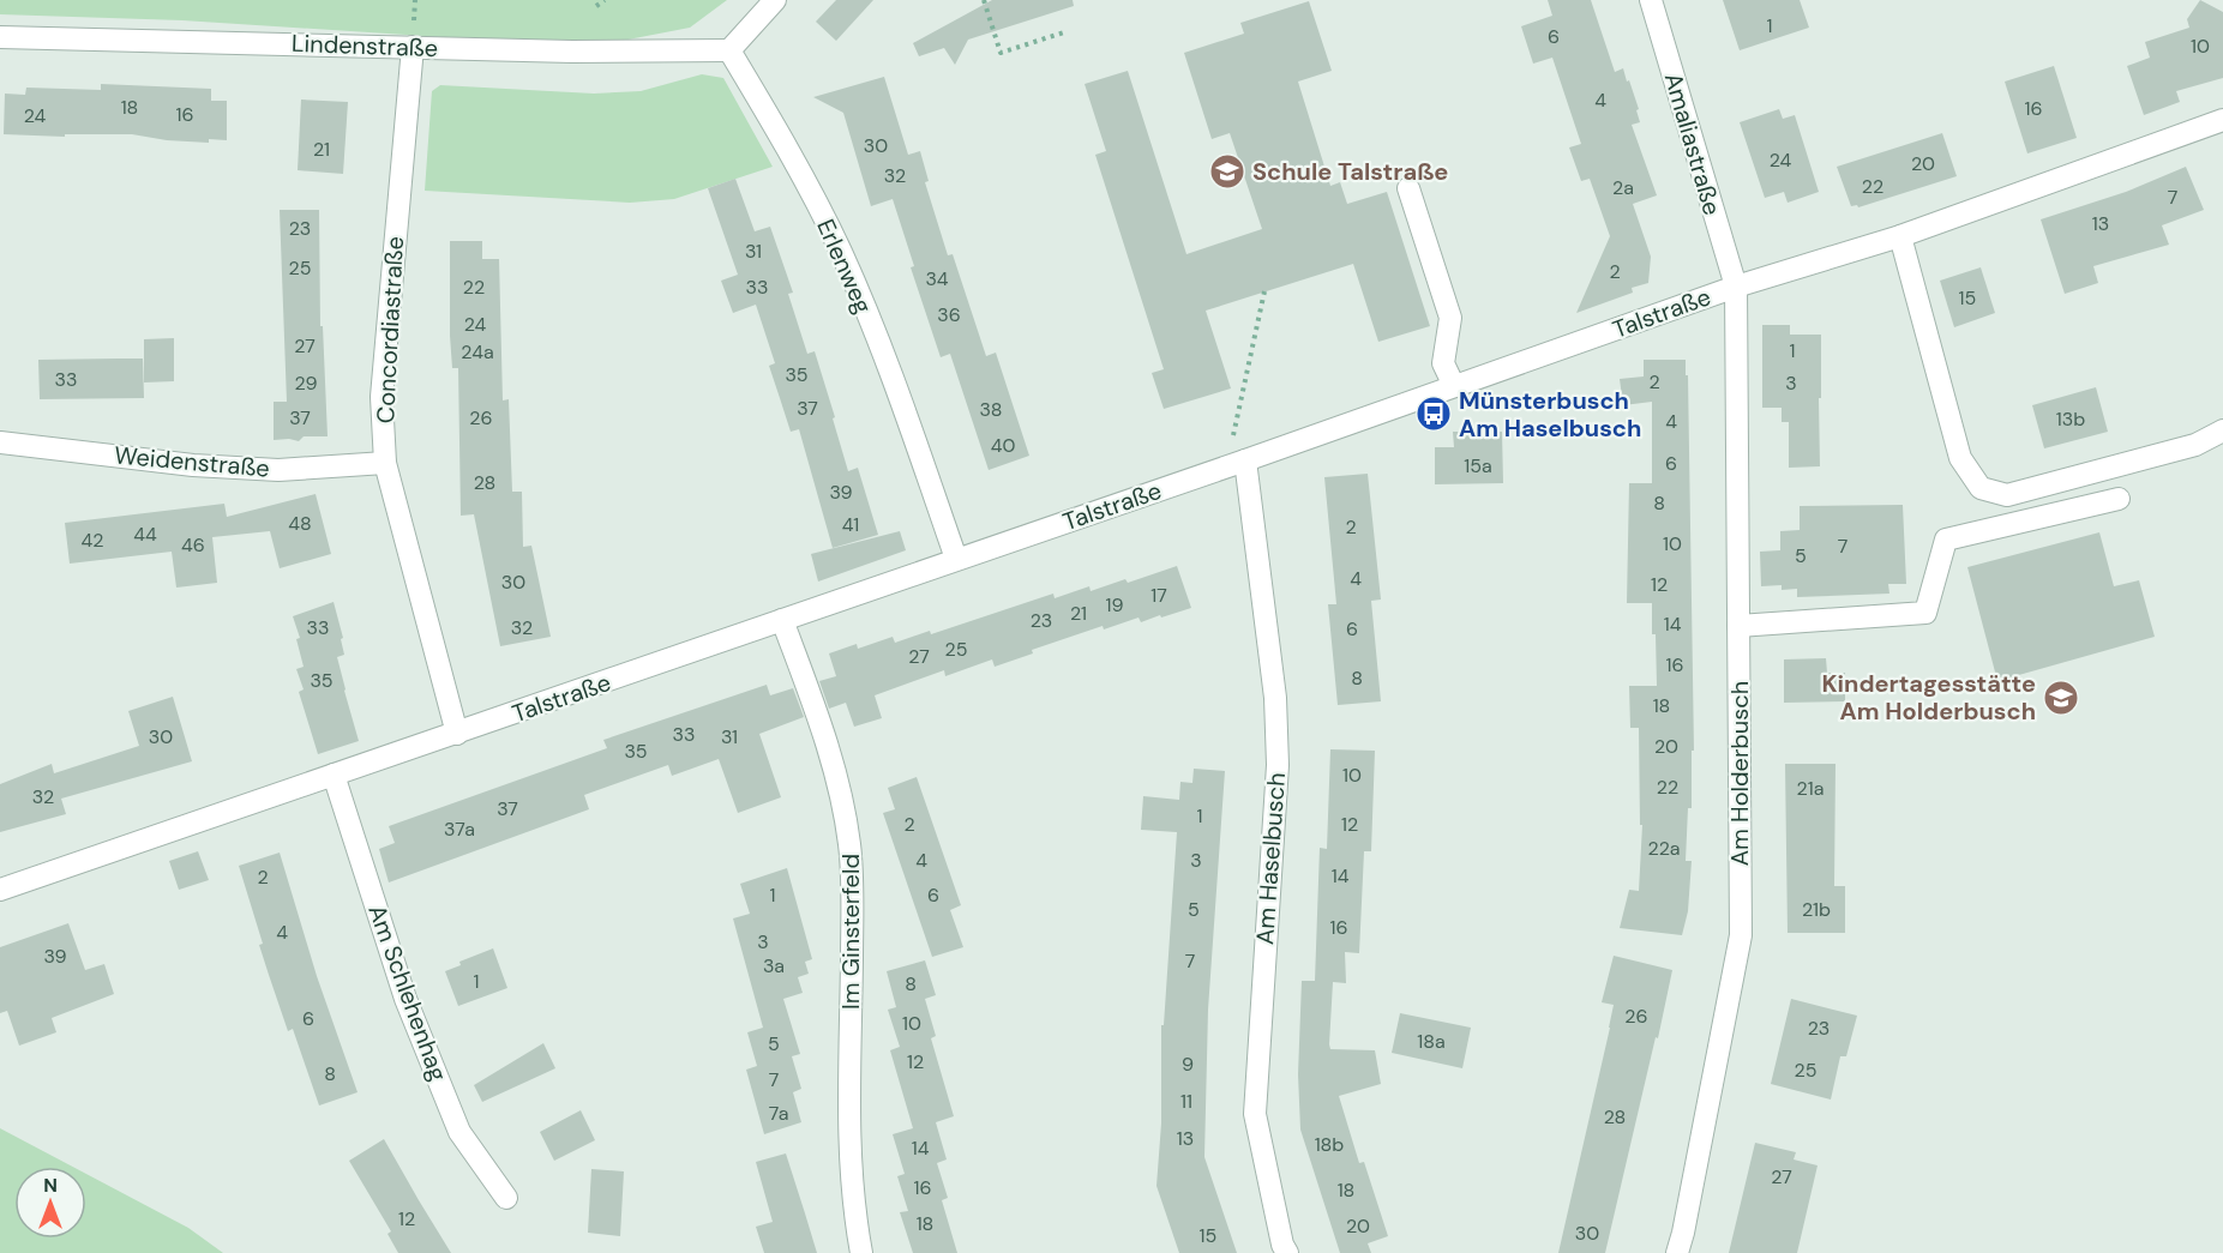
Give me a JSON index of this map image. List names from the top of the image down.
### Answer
{
  "streets": {
    "street": [
      "Lindenstraße",
      "Amaliastraße",
      "Erlenweg",
      "Talstraße",
      "Concordiastraße",
      "Weidenstraße",
      "Am Holderbusch",
      "Am Haselbusch",
      "Im Ginsterfeld",
      "Am Schlehenhag"
    ]
  },
  "crossings": [
    ["Lindenstraße", "Erlenweg"],
    ["Lindenstraße", "Concordiastraße"],
    ["Amaliastraße", "Talstraße"],
    ["Amaliastraße", "Am Holderbusch"],
    ["Erlenweg", "Talstraße"],
    ["Talstraße", "Concordiastraße"],
    ["Talstraße", "Am Holderbusch"],
    ["Talstraße", "Am Haselbusch"],
    ["Talstraße", "Im Ginsterfeld"],
    ["Talstraße", "Am Schlehenhag"],
    ["Concordiastraße", "Weidenstraße"]
  ],
  "places": {
    "school or university": ["Schule Talstraße", "Kindertagesstätte Am Holderbusch"],
    "bus stop": ["Münsterbusch Am Haselbusch"]
  },
  "house_numbers": [
    "1",
    "6",
    "10",
    "4",
    "18",
    "16",
    "16",
    "24",
    "30",
    "21",
    "24",
    "20",
    "32",
    "22",
    "2a",
    "7",
    "13",
    "23",
    "31",
    "25",
    "2",
    "34",
    "22",
    "33",
    "15",
    "36",
    "24",
    "27",
    "1",
    "24a",
    "35",
    "33",
    "2",
    "29",
    "3",
    "37",
    "38",
    "37",
    "26",
    "13b",
    "4",
    "40",
    "6",
    "15a",
    "28",
    "39",
    "8",
    "48",
    "41",
    "2",
    "44",
    "42",
    "10",
    "46",
    "7",
    "5",
    "4",
    "30",
    "12",
    "17",
    "19",
    "21",
    "23",
    "14",
    "33",
    "32",
    "6",
    "25",
    "27",
    "16",
    "8",
    "35",
    "18",
    "33",
    "30",
    "31",
    "20",
    "35",
    "10",
    "22",
    "21a",
    "32",
    "37",
    "1",
    "2",
    "12",
    "37a",
    "22a",
    "4",
    "3",
    "14",
    "2",
    "1",
    "6",
    "5",
    "21b",
    "16",
    "4",
    "3",
    "39",
    "7",
    "3a",
    "1",
    "8",
    "26",
    "6",
    "10",
    "23",
    "18a",
    "5",
    "12",
    "9",
    "25",
    "8",
    "7",
    "11",
    "7a",
    "28",
    "13",
    "18b",
    "14",
    "27",
    "16",
    "18",
    "12",
    "18",
    "20",
    "30",
    "15"
  ],
  "north": "top"
}
